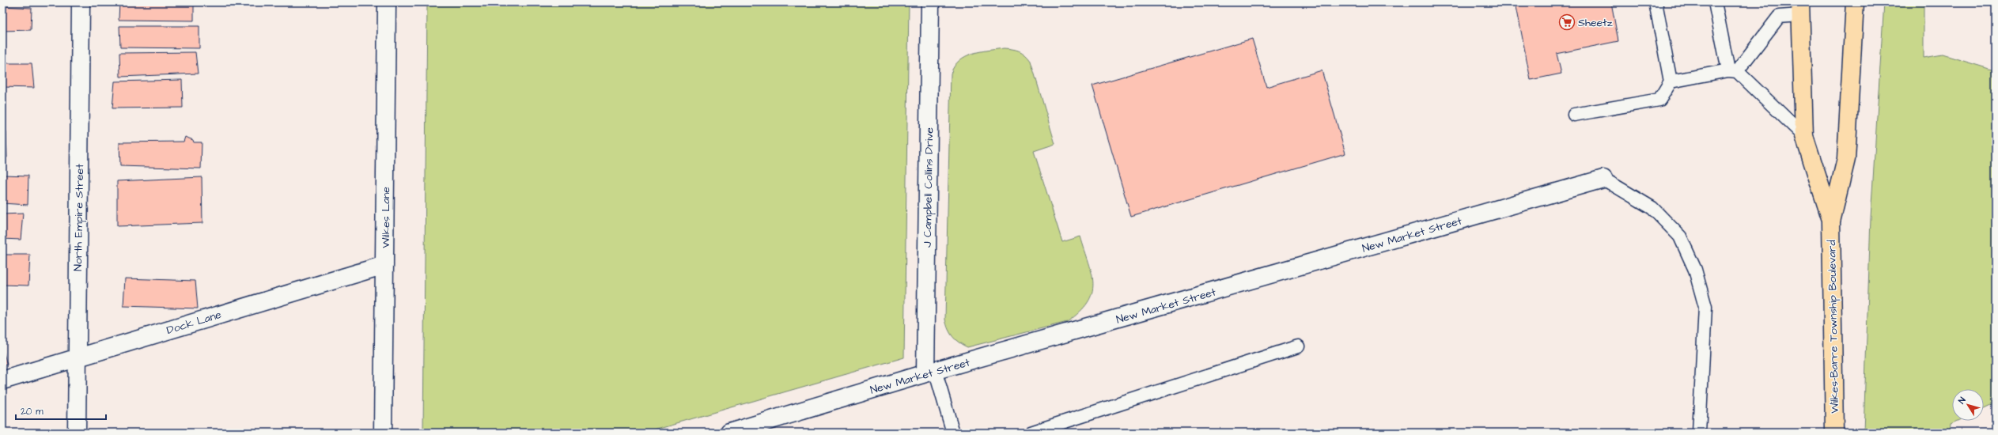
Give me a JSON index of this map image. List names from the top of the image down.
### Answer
{
  "streets": {
    "main road": ["Wilkes-Barre Township Boulevard"],
    "street": [
      "J Campbell Collins Drive",
      "North Empire Street",
      "Wilkes Lane",
      "New Market Street",
      "Dock Lane"
    ]
  },
  "crossings": [
    ["J Campbell Collins Drive", "New Market Street"],
    ["North Empire Street", "Dock Lane"],
    ["Wilkes Lane", "Dock Lane"]
  ],
  "places": {
    "supermarket": ["Sheetz"]
  },
  "scale_bar": "20 m",
  "north": "top left"
}
